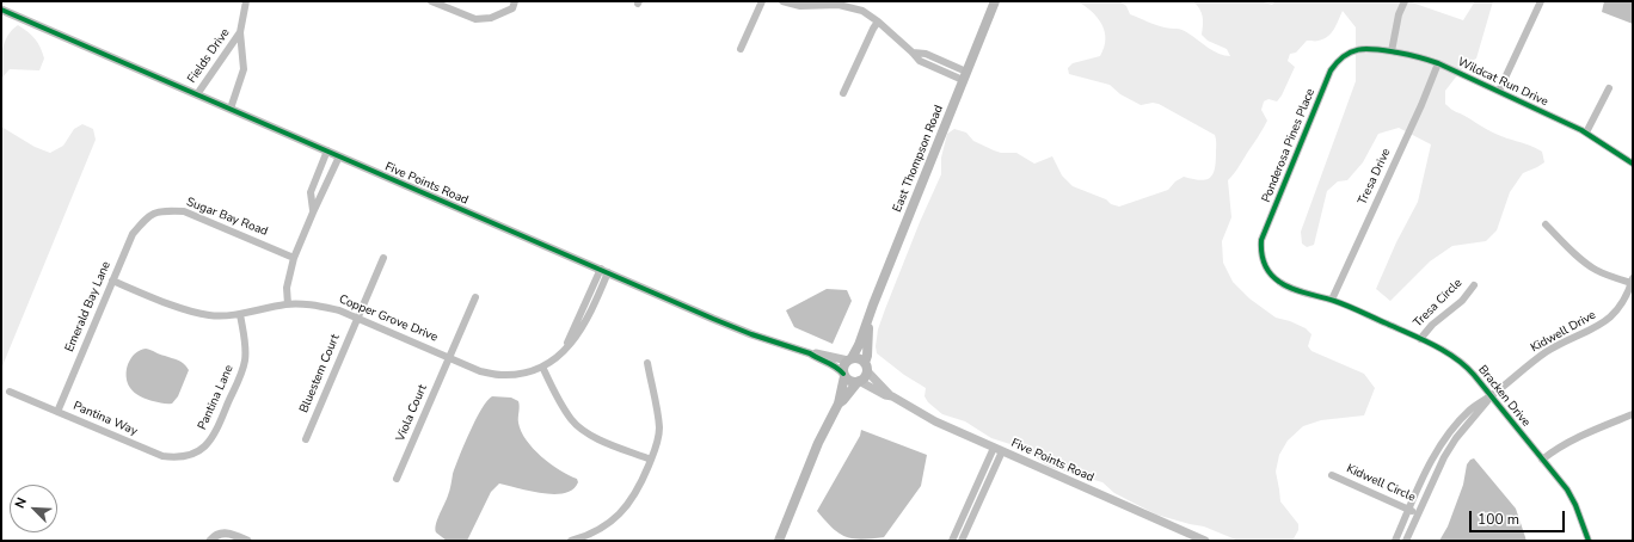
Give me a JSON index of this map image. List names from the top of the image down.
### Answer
{
  "streets": {
    "main road": ["East Thompson Road"],
    "street": [
      "Fields Drive",
      "Wildcat Run Drive",
      "Ponderosa Pines Place",
      "Tresa Drive",
      "Five Points Road",
      "Sugar Bay Road",
      "Tresa Circle",
      "Emerald Bay Lane",
      "Copper Grove Drive",
      "Kidwell Drive",
      "Bluestem Court",
      "Bracken Drive",
      "Pantina Lane",
      "Viola Court",
      "Pantina Way",
      "Kidwell Circle"
    ]
  },
  "crossings": [
    ["Fields Drive", "Five Points Road"],
    ["Wildcat Run Drive", "Ponderosa Pines Place"],
    ["Wildcat Run Drive", "Tresa Drive"],
    ["Ponderosa Pines Place", "Bracken Drive"],
    ["East Thompson Road", "Five Points Road"],
    ["Tresa Drive", "Bracken Drive"],
    ["Five Points Road", "Copper Grove Drive"],
    ["Sugar Bay Road", "Emerald Bay Lane"],
    ["Tresa Circle", "Bracken Drive"],
    ["Emerald Bay Lane", "Copper Grove Drive"],
    ["Emerald Bay Lane", "Pantina Way"],
    ["Copper Grove Drive", "Bluestem Court"],
    ["Copper Grove Drive", "Pantina Lane"],
    ["Copper Grove Drive", "Viola Court"],
    ["Kidwell Drive", "Bracken Drive"],
    ["Kidwell Drive", "Kidwell Circle"],
    ["Pantina Lane", "Pantina Way"]
  ],
  "scale_bar": "100 m",
  "north": "top left"
}
